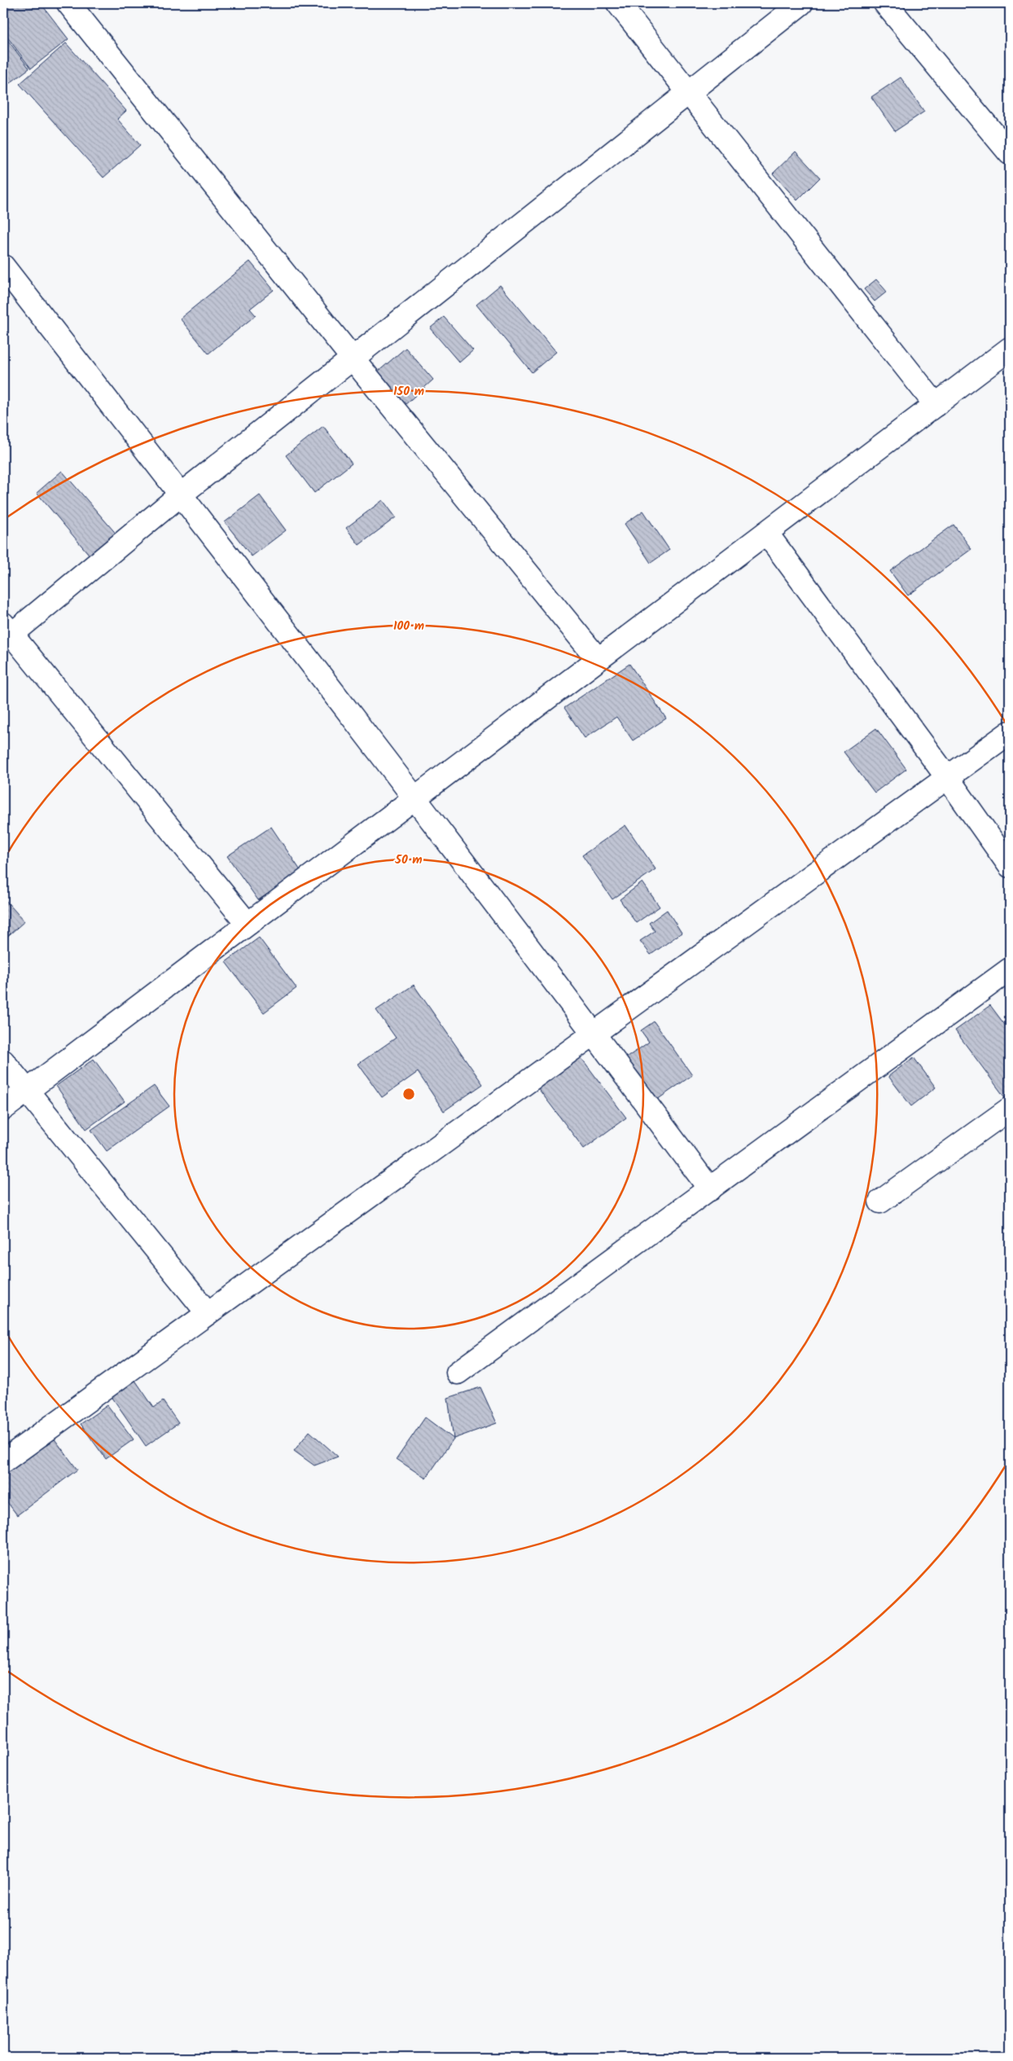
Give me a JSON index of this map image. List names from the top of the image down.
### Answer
{
  "rings": ["150 m", "100 m", "50 m"]
}
